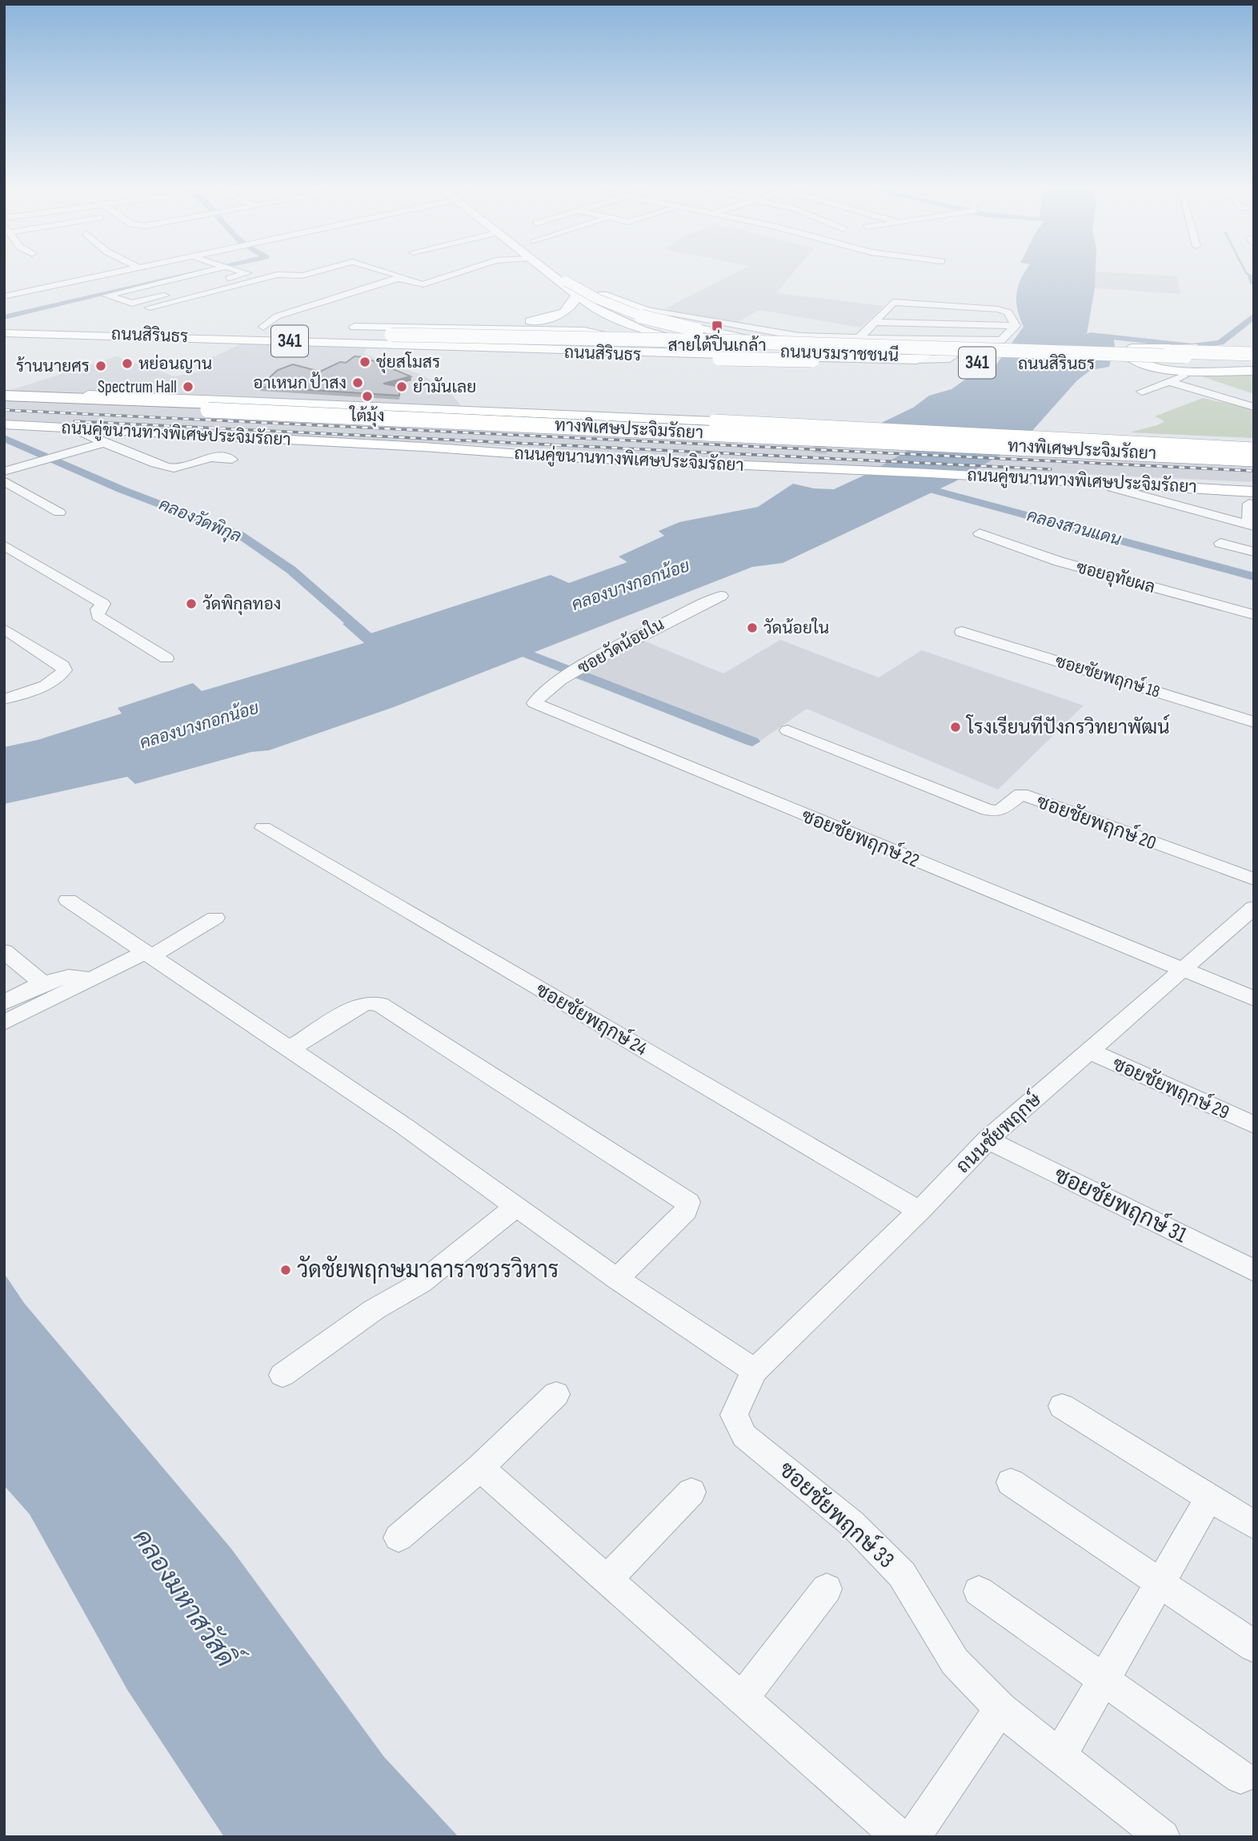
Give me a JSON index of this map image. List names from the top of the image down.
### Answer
{
  "streets": {
    "highway": ["ทางพิเศษประจิมรัถยา"],
    "main road": [
      "ถนนสิรินธร",
      "341",
      "ถนนบรมราชชนนี",
      "ถนนคู่ขนานทางพิเศษประจิมรัถยา"
    ],
    "street": [
      "ซอยอุทัยผล",
      "ซอยวัดน้อยใน",
      "ซอยชัยพฤกษ์ 18",
      "ซอยชัยพฤกษ์ 20",
      "ซอยชัยพฤกษ์ 22",
      "ซอยชัยพฤกษ์ 24",
      "ซอยชัยพฤกษ์ 29",
      "ถนนชัยพฤกษ์",
      "ซอยชัยพฤกษ์ 31",
      "ซอยชัยพฤกษ์ 33"
    ]
  },
  "crossings": [
    ["ถนนสิรินธร", "ถนนบรมราชชนนี"],
    ["ทางพิเศษประจิมรัถยา", "ถนนคู่ขนานทางพิเศษประจิมรัถยา"],
    ["ซอยวัดน้อยใน", "ซอยชัยพฤกษ์ 22"],
    ["ซอยชัยพฤกษ์ 22", "ถนนชัยพฤกษ์"],
    ["ซอยชัยพฤกษ์ 24", "ถนนชัยพฤกษ์"],
    ["ซอยชัยพฤกษ์ 29", "ถนนชัยพฤกษ์"],
    ["ถนนชัยพฤกษ์", "ซอยชัยพฤกษ์ 31"],
    ["ถนนชัยพฤกษ์", "ซอยชัยพฤกษ์ 33"]
  ],
  "water": [
    "คลองวัดพิกุล",
    "คลองสวนแดน",
    "คลองบางกอกน้อย",
    "คลองมหาสวัสดิ์"
  ],
  "places": {
    "transit": ["สายใต้ปิ่นเกล้า"],
    "other": [
      "ชุ่ยสโมสร",
      "หย่อนญาน",
      "ร้านนายศร",
      "อาเหนก ป้าสง",
      "Spectrum Hall",
      "ยำมันเลย",
      "ใต้มุ้ง",
      "วัดพิกุลทอง",
      "วัดน้อยใน",
      "โรงเรียนทีปังกรวิทยาพัฒน์",
      "วัดชัยพฤกษมาลาราชวรวิหาร"
    ]
  }
}
